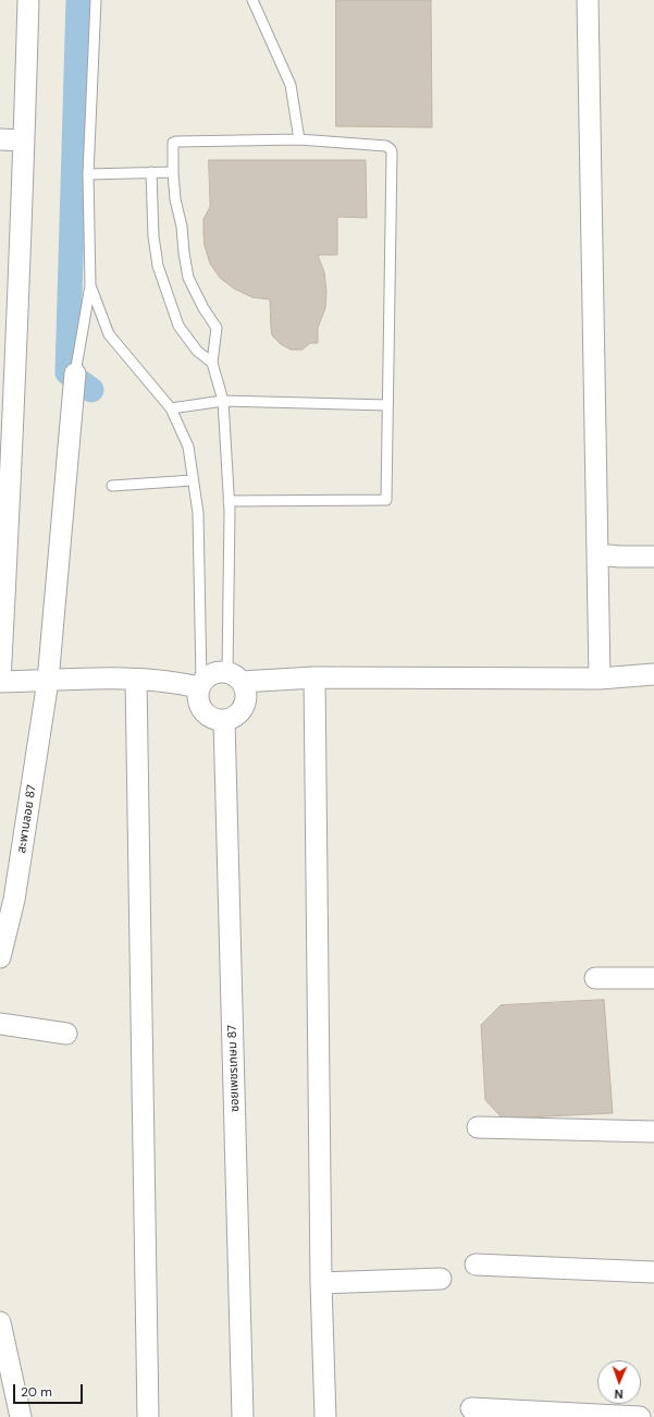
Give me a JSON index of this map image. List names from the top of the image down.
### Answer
{
  "streets": {
    "street": ["สะพานลอย 87", "ซอยเพชรเกษม 87"]
  },
  "scale_bar": "20 m",
  "north": "bottom"
}
